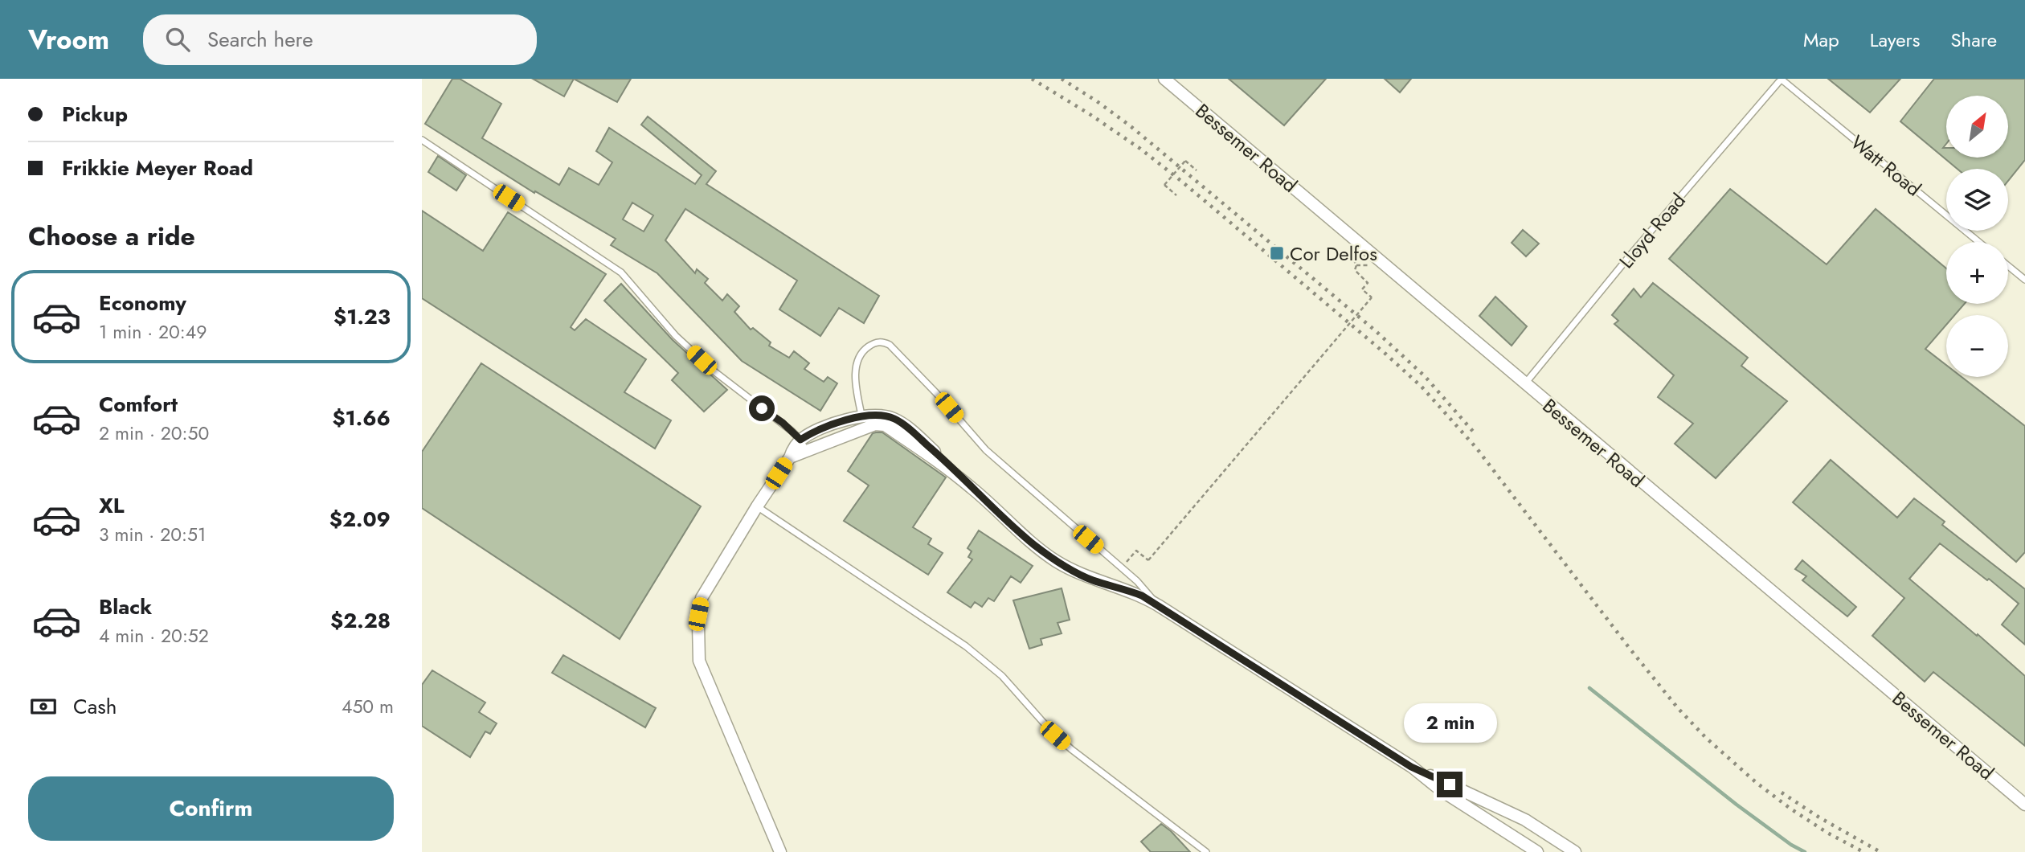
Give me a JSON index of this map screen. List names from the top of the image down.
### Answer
{
  "streets": {
    "street": ["Bessemer Road"],
    "lane": ["Watt Road", "Lloyd Road"]
  },
  "crossings": [
    ["Bessemer Road", "Lloyd Road"],
    ["Watt Road", "Lloyd Road"]
  ],
  "places": {
    "transit": ["Cor Delfos"]
  },
  "north": "top right",
  "page": {
    "header": "Vroom",
    "search": "Search here",
    "nav": ["Map", "Layers", "Share"],
    "banner": ["Pickup", "Frikkie Meyer Road"],
    "map_buttons": ["+", "−"],
    "heading": "Choose a ride",
    "list": [
      {
        "name": "Economy",
        "note": "1 min · 20:49",
        "value": "$1.23"
      },
      {
        "name": "Comfort",
        "note": "2 min · 20:50",
        "value": "$1.66"
      },
      {
        "name": "XL",
        "note": "3 min · 20:51",
        "value": "$2.09"
      },
      {
        "name": "Black",
        "note": "4 min · 20:52",
        "value": "$2.28"
      }
    ],
    "pay": ["Cash", "450 m"],
    "bubble": "2 min",
    "buttons": "Confirm"
  }
}
